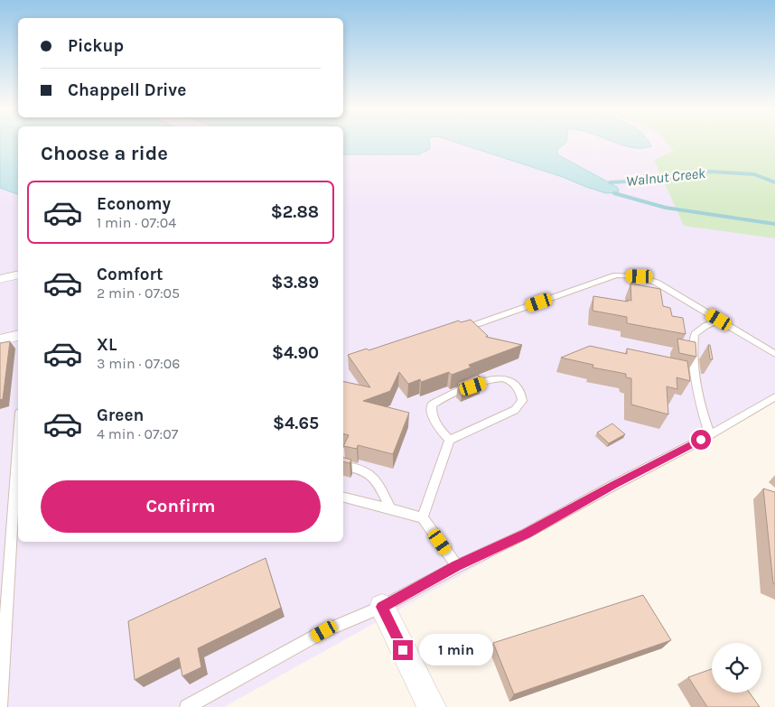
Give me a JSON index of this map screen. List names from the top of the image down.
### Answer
{
  "water": ["Walnut Creek"],
  "page": {
    "banner": ["Pickup", "Chappell Drive"],
    "heading": "Choose a ride",
    "list": [
      {
        "name": "Economy",
        "note": "1 min · 07:04",
        "value": "$2.88"
      },
      {
        "name": "Comfort",
        "note": "2 min · 07:05",
        "value": "$3.89"
      },
      {
        "name": "XL",
        "note": "3 min · 07:06",
        "value": "$4.90"
      },
      {
        "name": "Green",
        "note": "4 min · 07:07",
        "value": "$4.65"
      }
    ],
    "buttons": "Confirm",
    "bubble": "1 min"
  }
}
